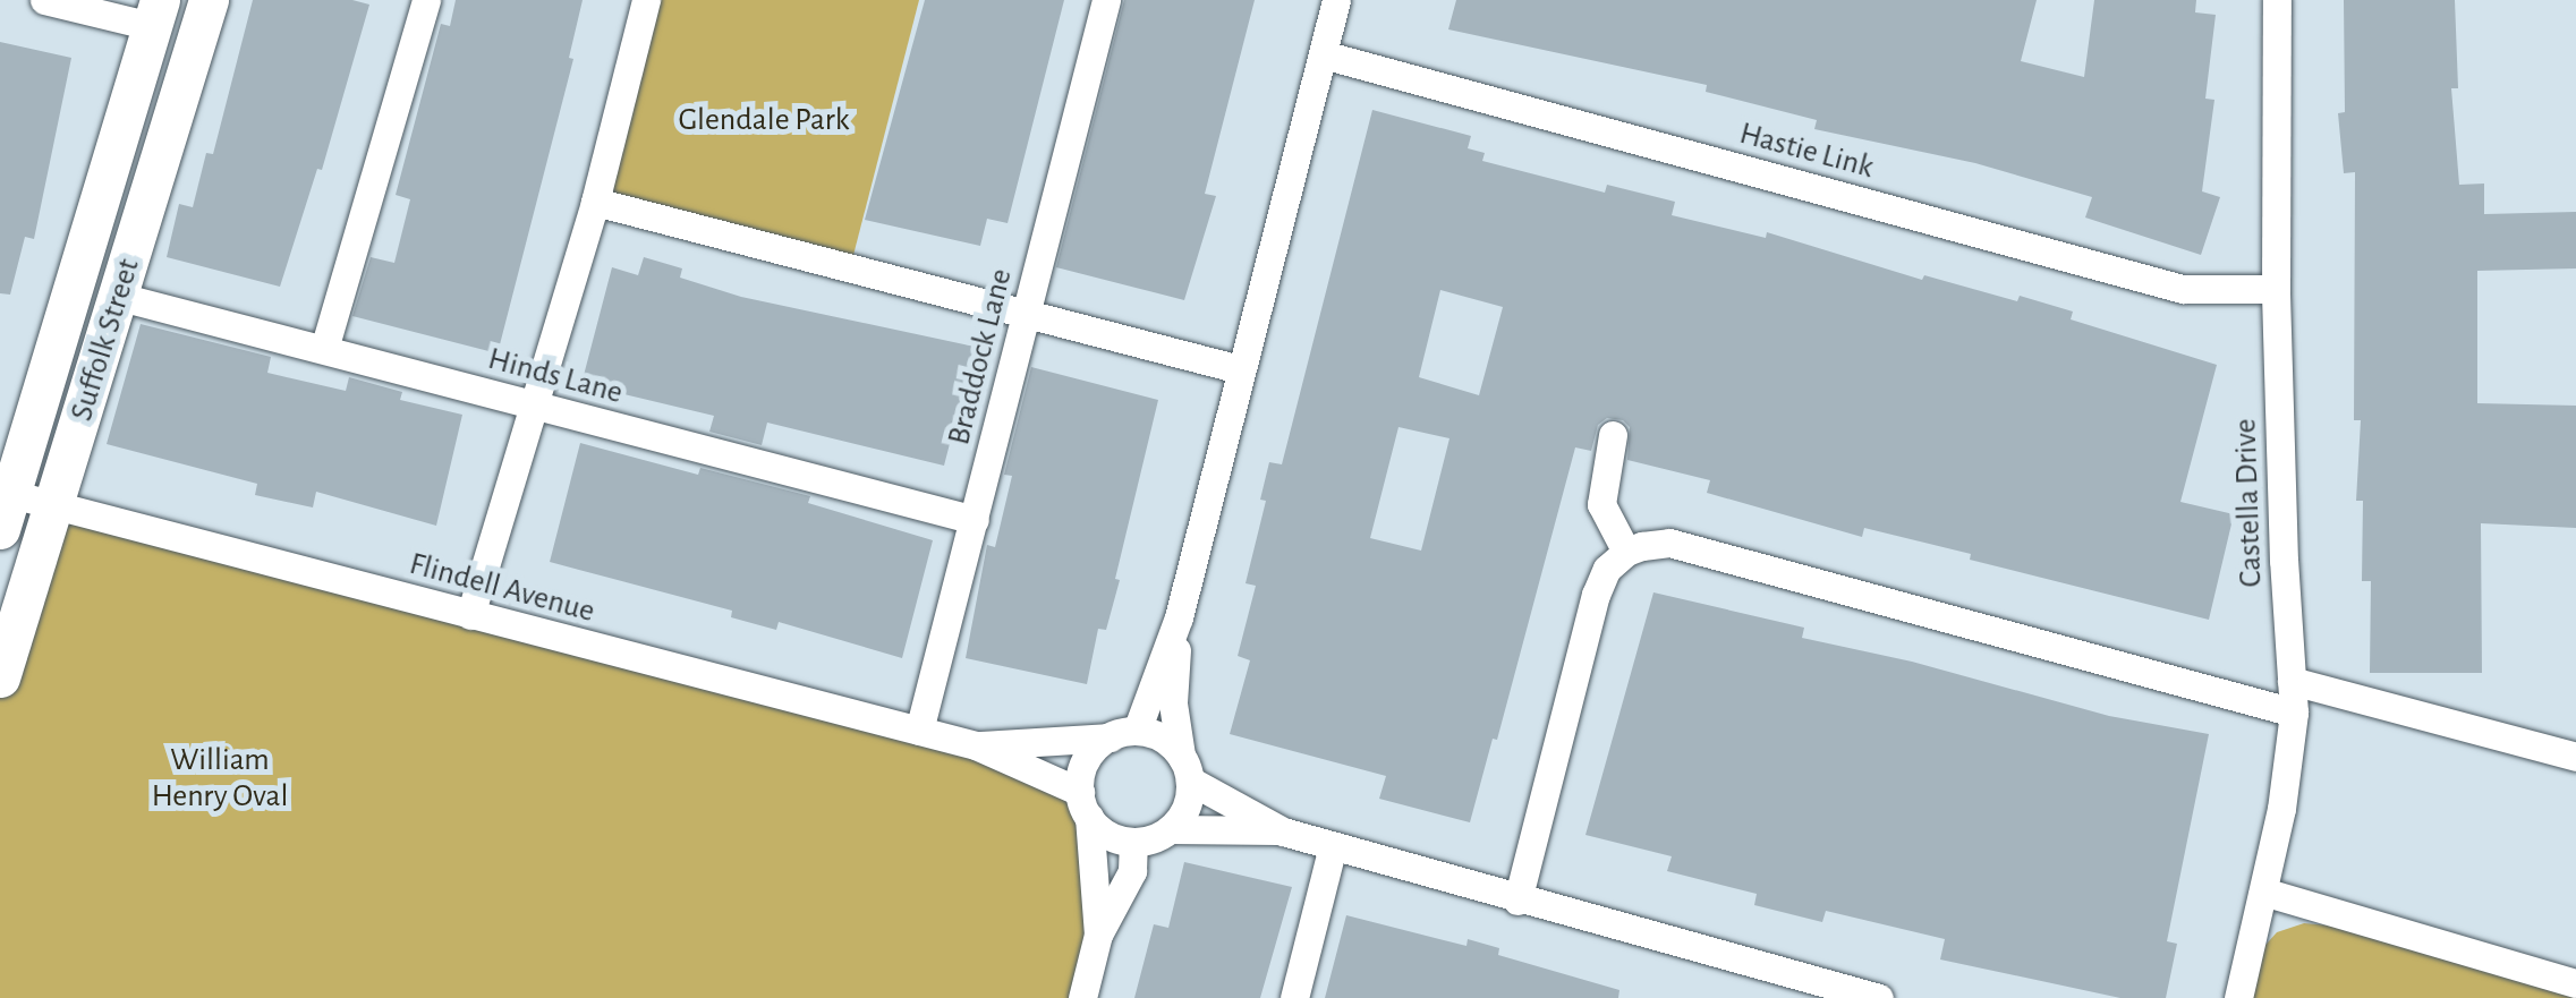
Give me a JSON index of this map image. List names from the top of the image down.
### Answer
{
  "streets": {
    "street": [
      "Hastie Link",
      "Suffolk Street",
      "Braddock Lane",
      "Hinds Lane",
      "Castella Drive",
      "Flindell Avenue"
    ]
  },
  "crossings": [
    ["Hastie Link", "Castella Drive"],
    ["Suffolk Street", "Hinds Lane"],
    ["Suffolk Street", "Flindell Avenue"],
    ["Braddock Lane", "Hinds Lane"],
    ["Braddock Lane", "Flindell Avenue"]
  ],
  "parks": ["Glendale Park", "William Henry Oval"]
}
